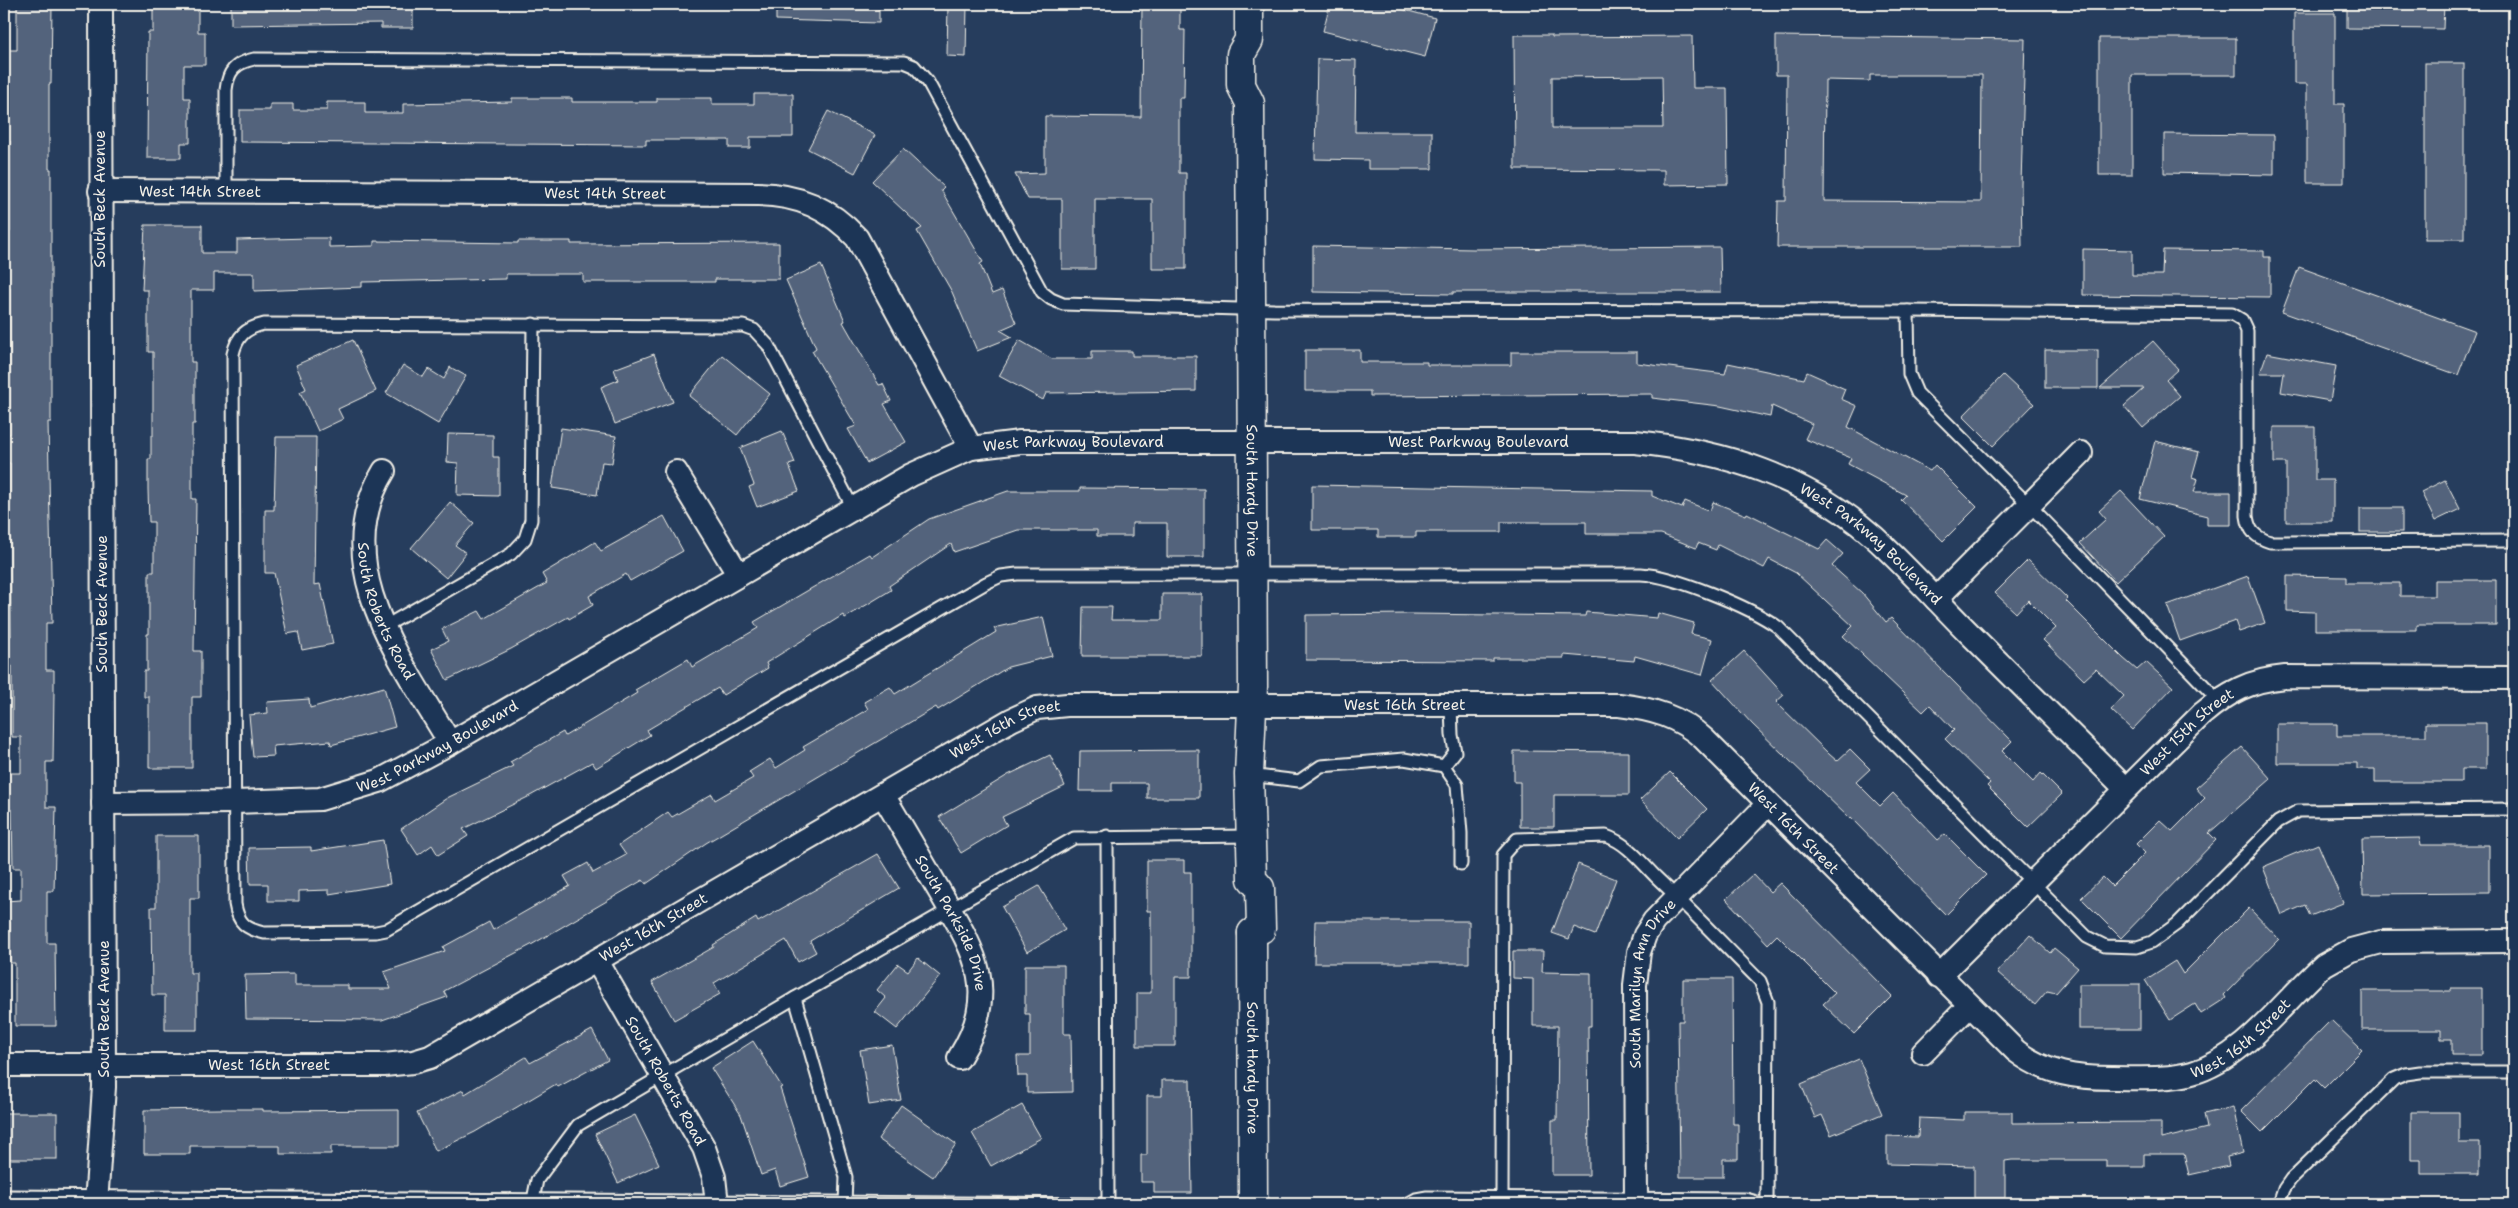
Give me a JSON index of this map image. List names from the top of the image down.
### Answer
{
  "streets": {
    "street": [
      "West 14th Street",
      "South Beck Avenue",
      "West Parkway Boulevard",
      "South Hardy Drive",
      "South Roberts Road",
      "West 16th Street",
      "West 15th Street",
      "South Parkside Drive",
      "South Marilyn Ann Drive"
    ]
  },
  "crossings": [
    ["West 14th Street", "South Beck Avenue"],
    ["West 14th Street", "West Parkway Boulevard"],
    ["South Beck Avenue", "West Parkway Boulevard"],
    ["South Beck Avenue", "West 16th Street"],
    ["West Parkway Boulevard", "South Hardy Drive"],
    ["West Parkway Boulevard", "South Roberts Road"],
    ["West Parkway Boulevard", "West 15th Street"],
    ["South Hardy Drive", "West 16th Street"],
    ["South Roberts Road", "West 16th Street"],
    ["West 16th Street", "West 15th Street"],
    ["West 16th Street", "South Parkside Drive"],
    ["West 16th Street", "South Marilyn Ann Drive"]
  ]
}
